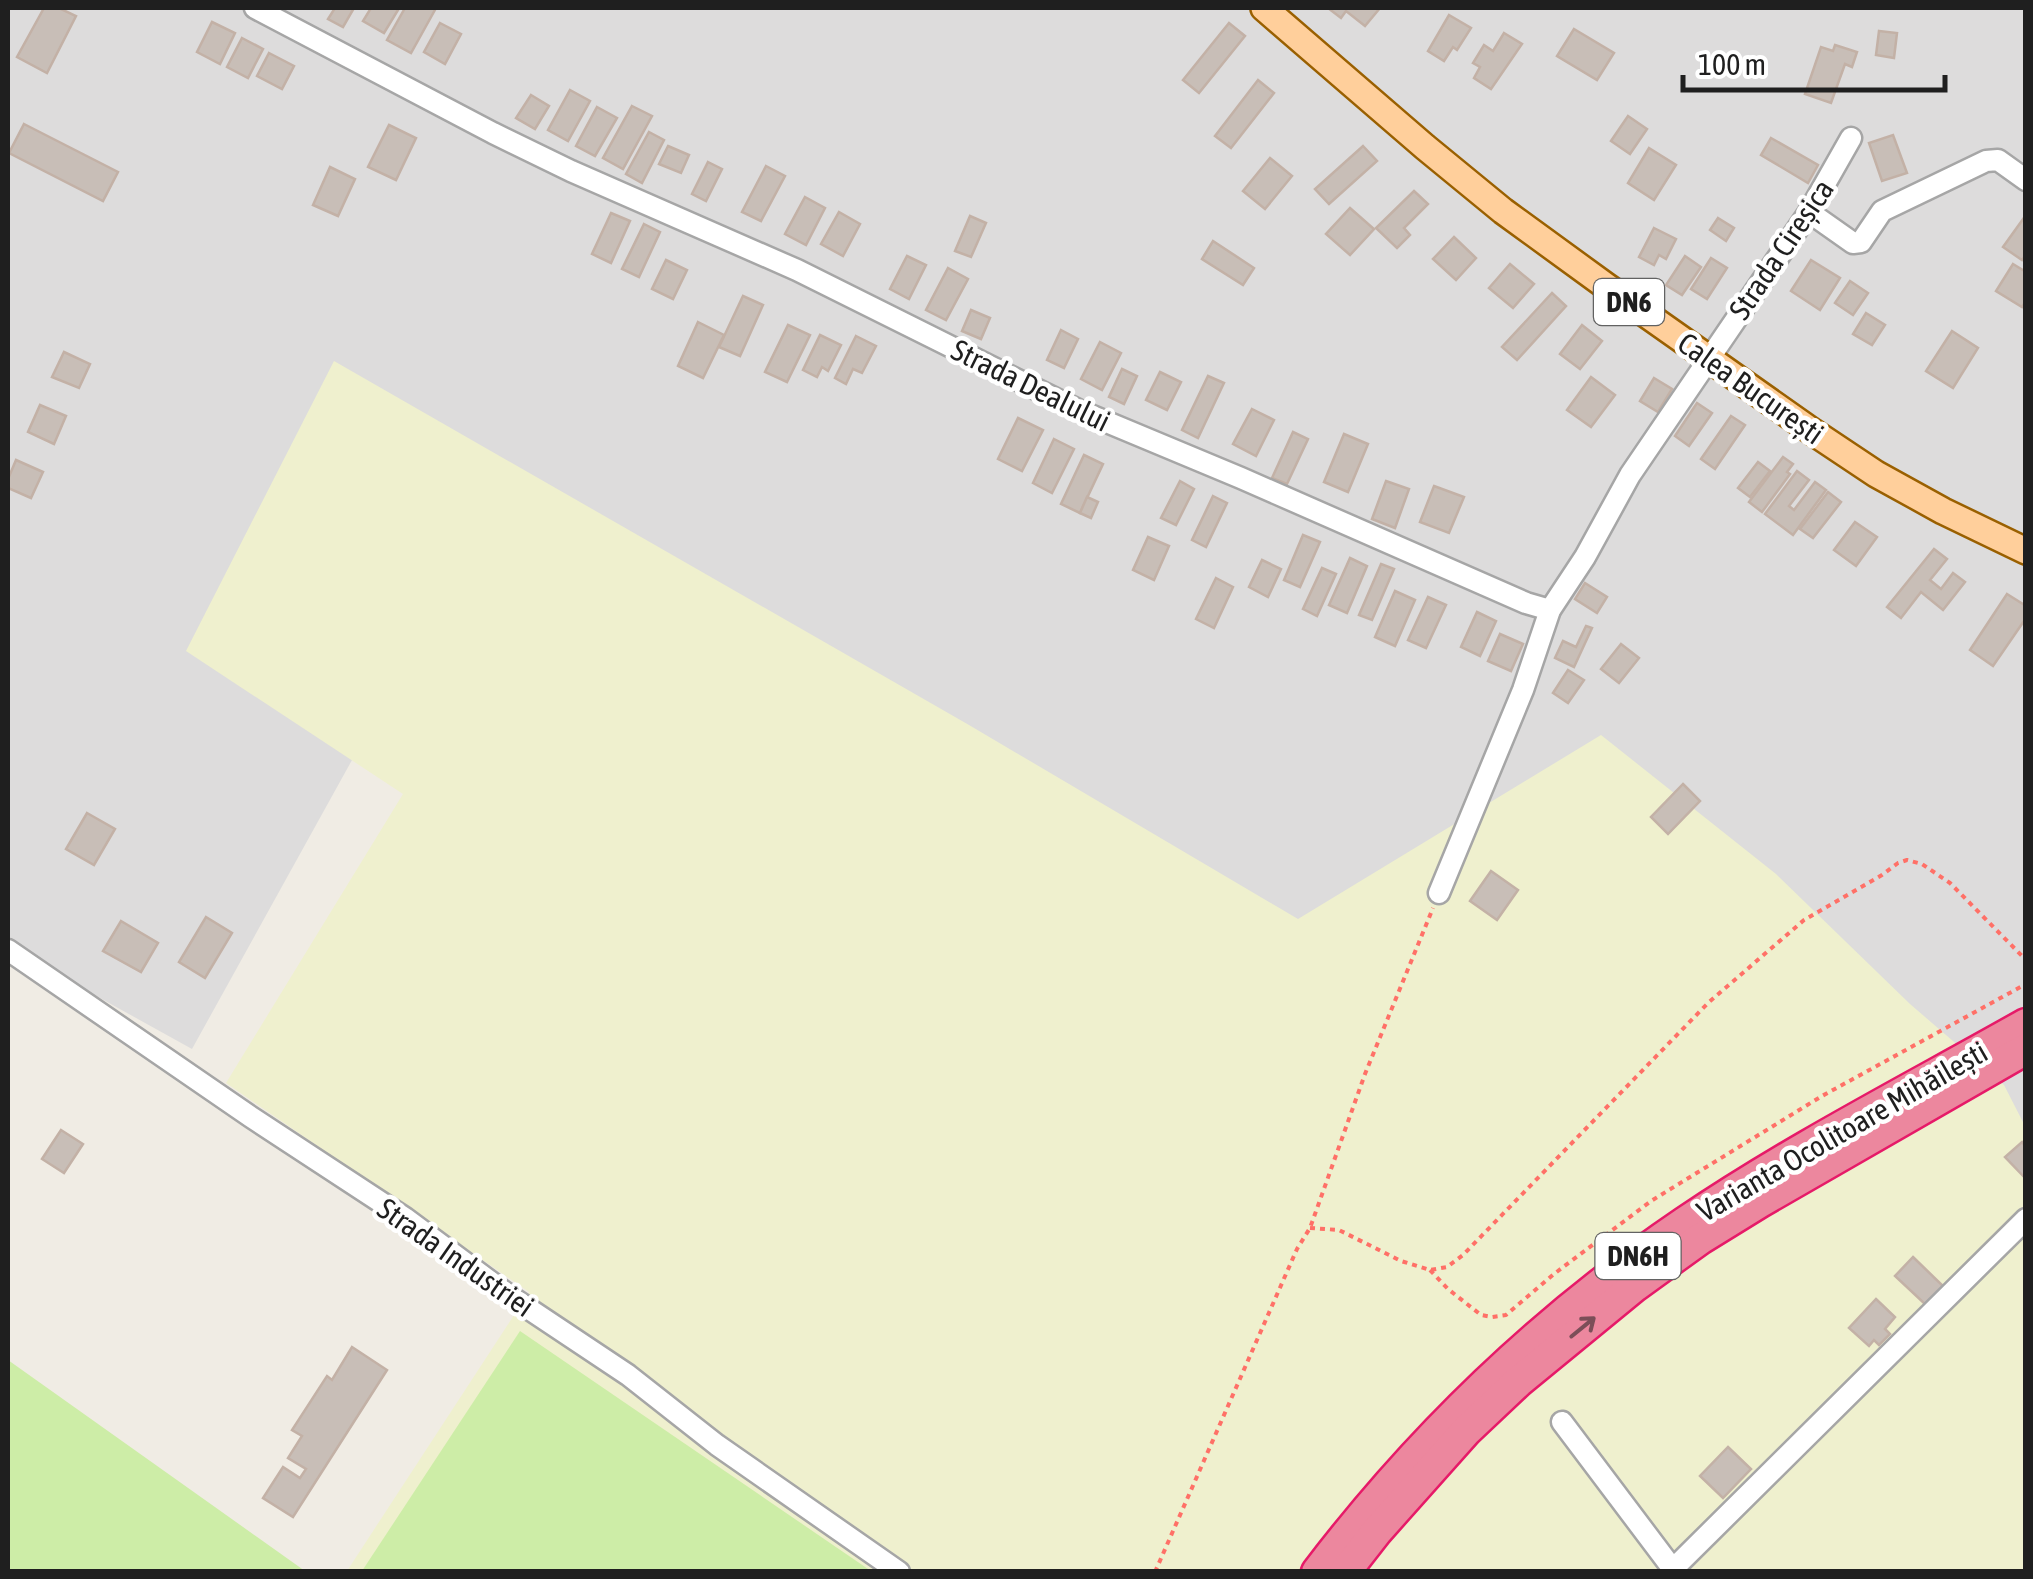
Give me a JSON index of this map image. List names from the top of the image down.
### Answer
{
  "streets": {
    "highway": ["Varianta Ocolitoare Mihăilești", "DN6H"],
    "main road": ["DN6", "Calea București"],
    "street": ["Strada Cireșica", "Strada Dealului", "Strada Industriei"]
  },
  "crossings": [
    ["Strada Cireșica", "Calea București"]
  ],
  "scale_bar": "100 m"
}
